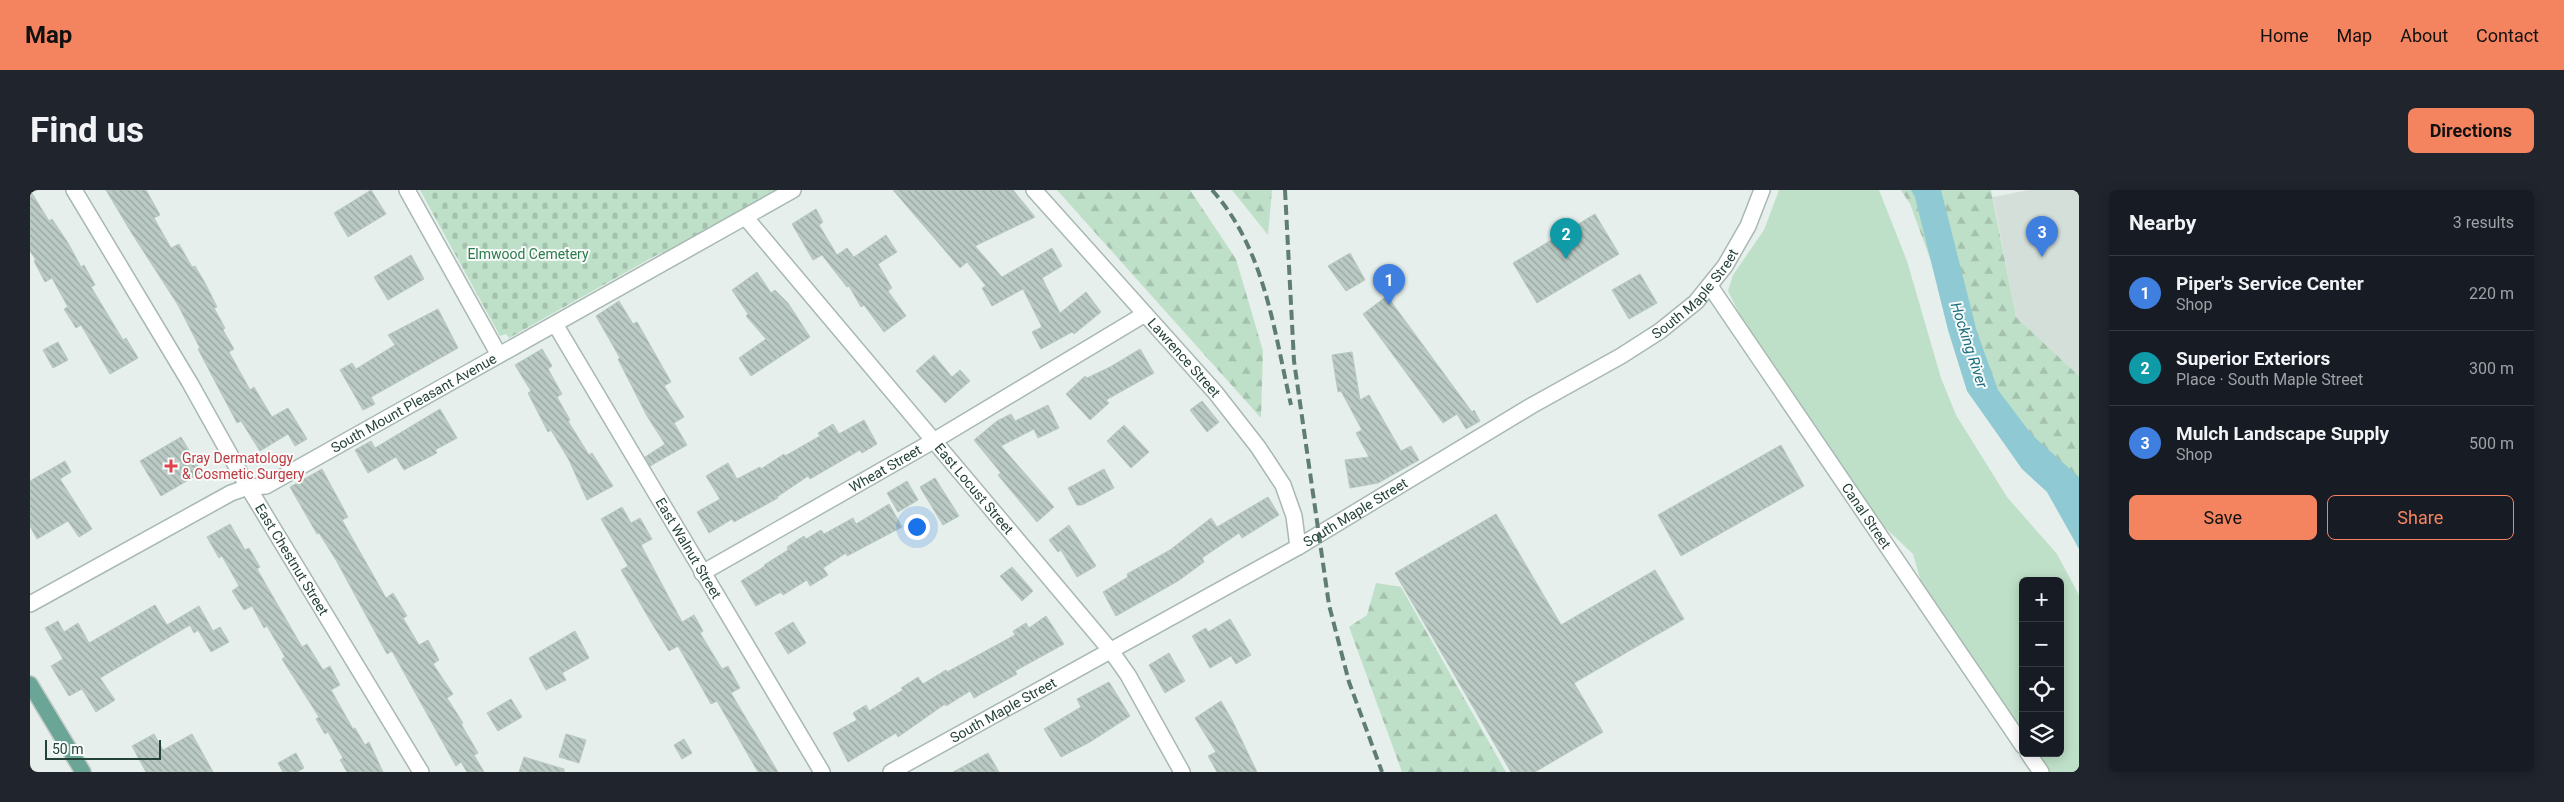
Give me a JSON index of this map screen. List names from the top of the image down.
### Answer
{
  "streets": {
    "street": [
      "South Maple Street",
      "Lawrence Street",
      "South Mount Pleasant Avenue",
      "Wheat Street",
      "East Locust Street",
      "Canal Street",
      "East Walnut Street",
      "East Chestnut Street"
    ]
  },
  "crossings": [
    ["South Maple Street", "Lawrence Street"],
    ["South Maple Street", "East Locust Street"],
    ["South Maple Street", "Canal Street"],
    ["Lawrence Street", "Wheat Street"],
    ["South Mount Pleasant Avenue", "East Locust Street"],
    ["South Mount Pleasant Avenue", "East Walnut Street"],
    ["South Mount Pleasant Avenue", "East Chestnut Street"],
    ["Wheat Street", "East Locust Street"],
    ["Wheat Street", "East Walnut Street"]
  ],
  "water": ["Hocking River"],
  "parks": ["Elmwood Cemetery"],
  "places": {
    "health": ["Gray Dermatology & Cosmetic Surgery"]
  },
  "scale_bar": "50 m",
  "page": {
    "header": "Map",
    "nav": [
      "Home",
      "Map",
      "About",
      "Contact"
    ],
    "buttons": [
      "Directions",
      ["Save", "Share"]
    ],
    "title": "Find us",
    "heading": ["Nearby", "3 results"],
    "pins": ["3", "2", "1"],
    "list": [
      {
        "mark": "1",
        "name": "Piper's Service Center",
        "note": "Shop",
        "value": "220 m"
      },
      {
        "mark": "2",
        "name": "Superior Exteriors",
        "note": "Place · South Maple Street",
        "value": "300 m"
      },
      {
        "mark": "3",
        "name": "Mulch Landscape Supply",
        "note": "Shop",
        "value": "500 m"
      }
    ],
    "map_buttons": ["+", "−"],
    "scale": "50 m"
  }
}
